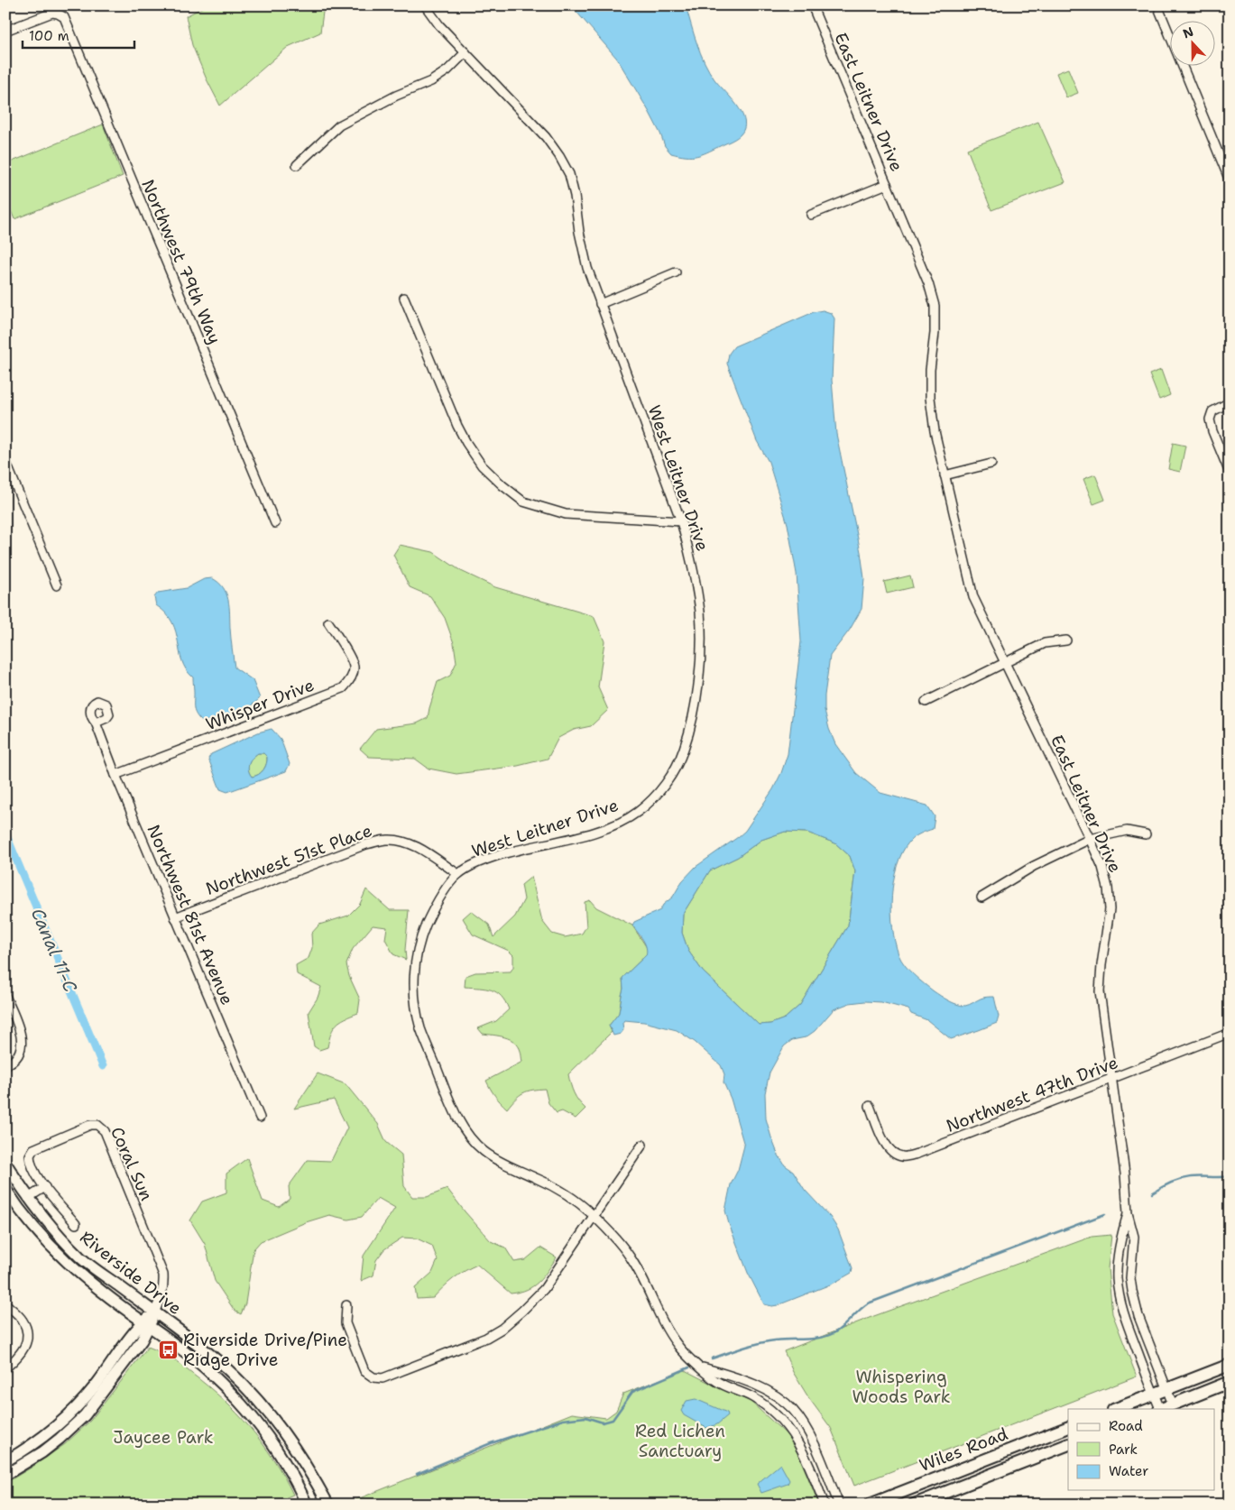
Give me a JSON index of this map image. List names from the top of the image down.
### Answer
{
  "streets": {
    "main road": ["Wiles Road"],
    "street": [
      "East Leitner Drive",
      "Northwest 79th Way",
      "West Leitner Drive",
      "Whisper Drive",
      "Northwest 51st Place",
      "Northwest 81st Avenue",
      "Northwest 47th Drive",
      "Coral Sun",
      "Riverside Drive"
    ]
  },
  "crossings": [
    ["East Leitner Drive", "Northwest 47th Drive"],
    ["West Leitner Drive", "Northwest 51st Place"],
    ["Whisper Drive", "Northwest 81st Avenue"],
    ["Northwest 51st Place", "Northwest 81st Avenue"],
    ["Coral Sun", "Riverside Drive"]
  ],
  "water": ["Canal 11-C"],
  "parks": ["Whispering Woods Park", "Red Lichen Sanctuary", "Jaycee Park"],
  "places": {
    "bus stop": ["Riverside Drive/Pine Ridge Drive"]
  },
  "legend": ["Road", "Park", "Water"],
  "scale_bar": "100 m",
  "north": "top"
}
